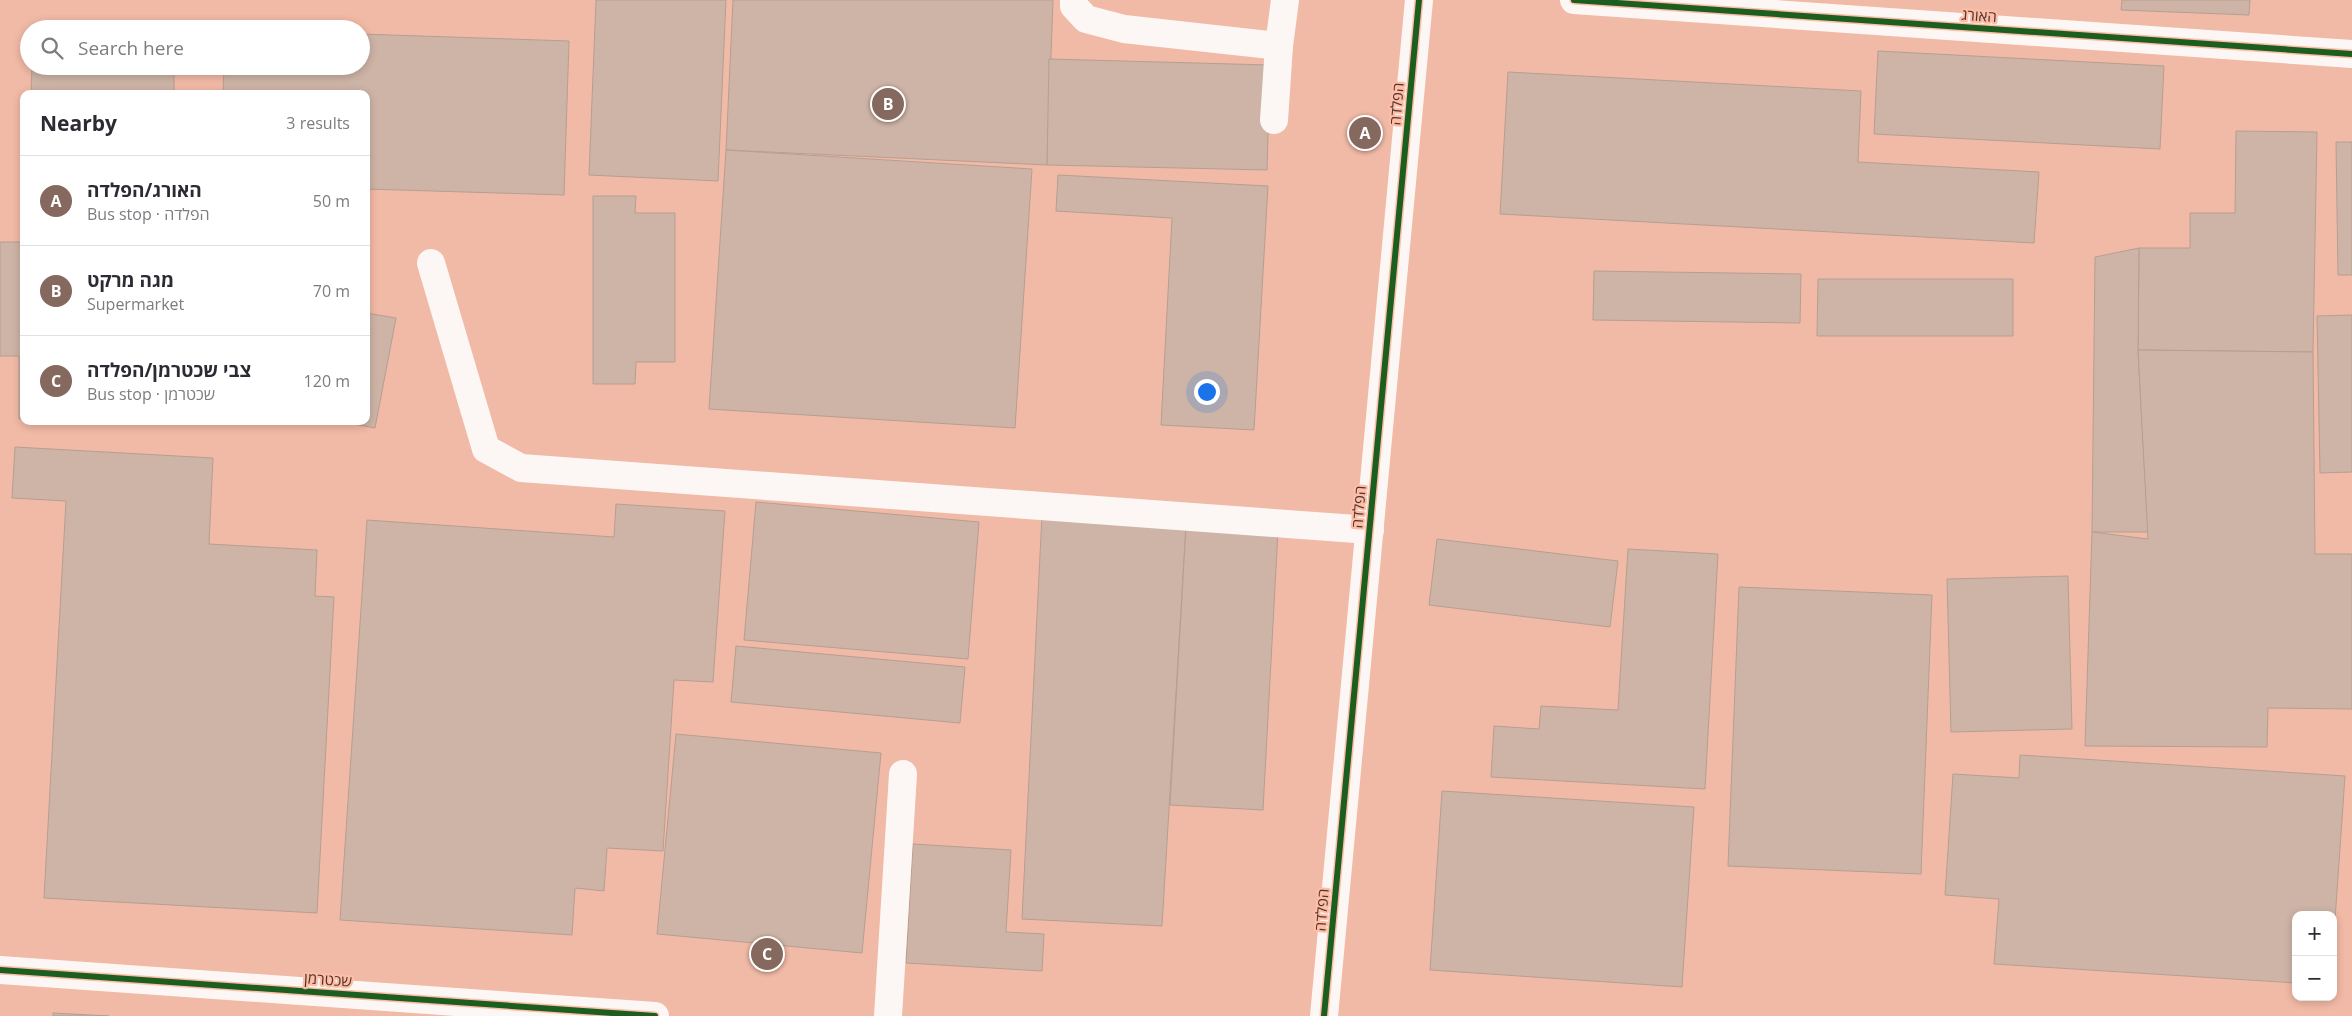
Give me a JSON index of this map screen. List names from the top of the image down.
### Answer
{
  "streets": {
    "street": ["האורג", "הפלדה", "שכטרמן"]
  },
  "page": {
    "search": "Search here",
    "pins": ["B", "A", "C"],
    "heading": ["Nearby", "3 results"],
    "list": [
      {
        "mark": "A",
        "name": "האורג/הפלדה",
        "note": "Bus stop · הפלדה",
        "value": "50 m"
      },
      {
        "mark": "B",
        "name": "מגה מרקט",
        "note": "Supermarket",
        "value": "70 m"
      },
      {
        "mark": "C",
        "name": "צבי שכטרמן/הפלדה",
        "note": "Bus stop · שכטרמן",
        "value": "120 m"
      }
    ],
    "map_buttons": ["+", "−"]
  }
}
